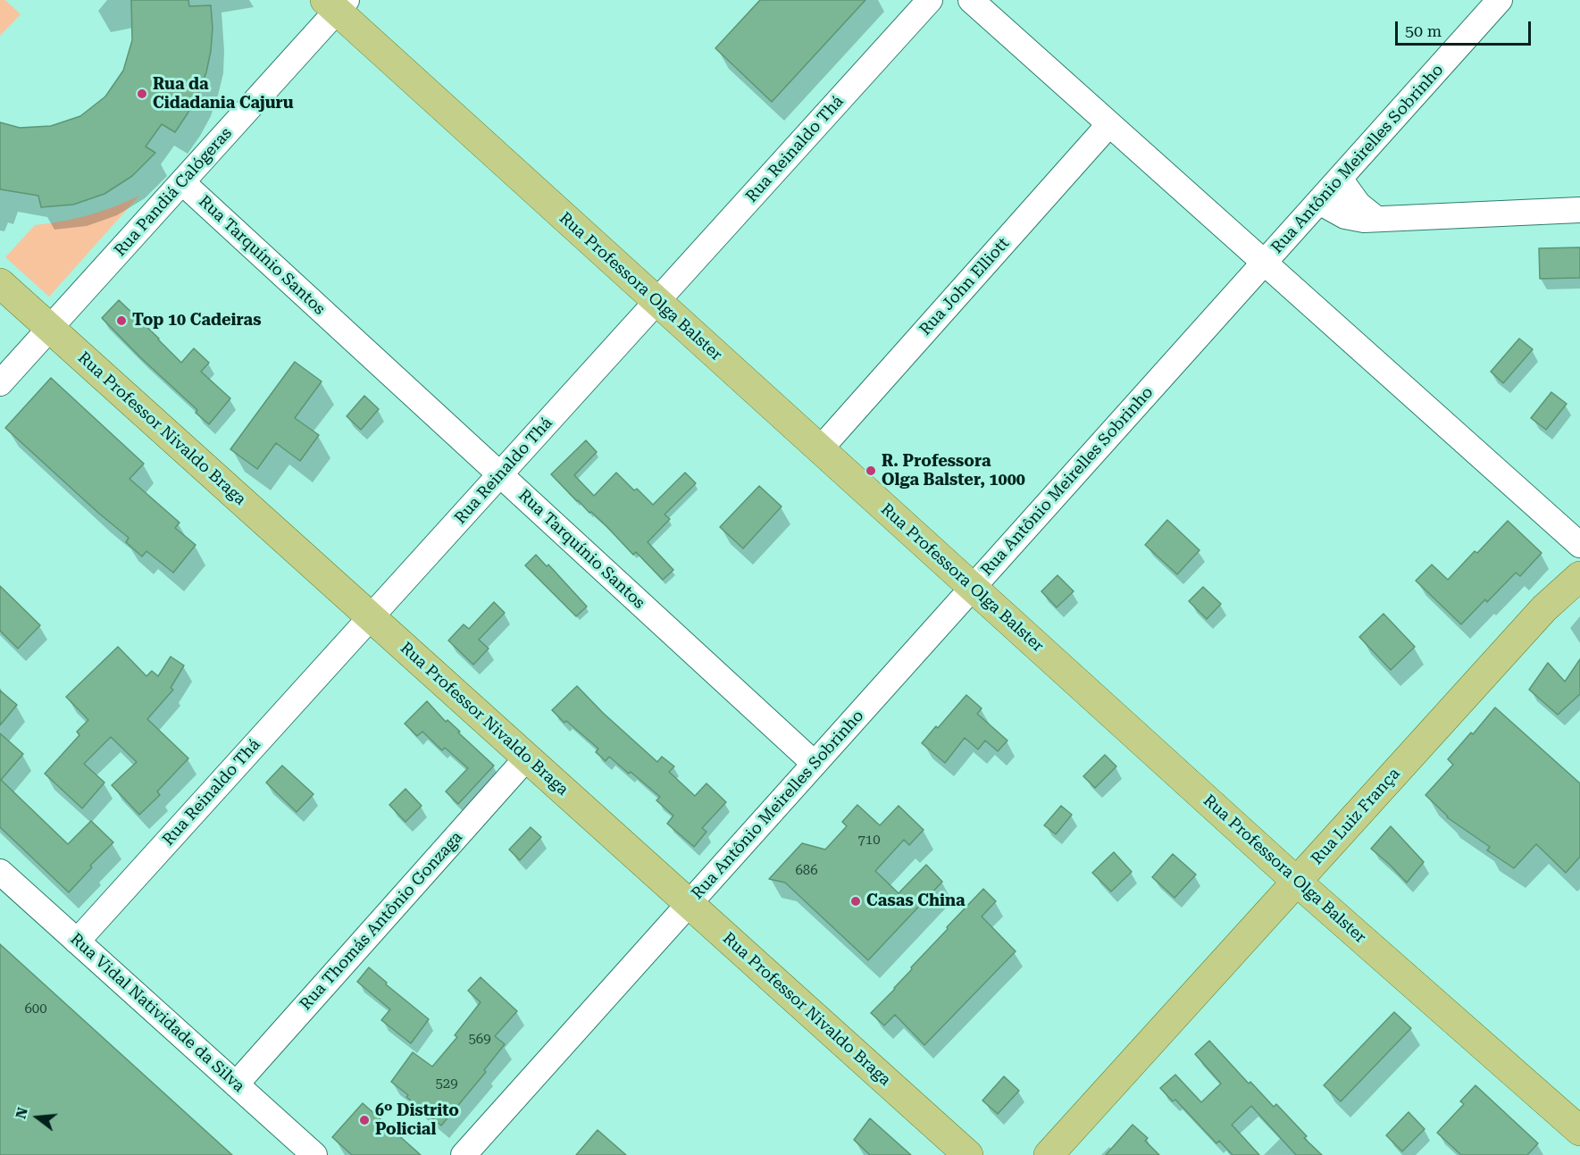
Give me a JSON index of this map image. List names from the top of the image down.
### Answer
{
  "streets": {
    "main road": ["Rua Professora Olga Balster", "Rua Professor Nivaldo Braga", "Rua Luiz França"],
    "street": [
      "Rua Reinaldo Thá",
      "Rua Antônio Meirelles Sobrinho",
      "Rua Pandiá Calógeras",
      "Rua Tarquínio Santos",
      "Rua John Elliott",
      "Rua Thomás Antônio Gonzaga",
      "Rua Vidal Natividade da Silva"
    ]
  },
  "crossings": [
    ["Rua Reinaldo Thá", "Rua Tarquínio Santos"],
    ["Rua Reinaldo Thá", "Rua Professora Olga Balster"],
    ["Rua Reinaldo Thá", "Rua Professor Nivaldo Braga"],
    ["Rua Reinaldo Thá", "Rua Vidal Natividade da Silva"],
    ["Rua Antônio Meirelles Sobrinho", "Rua Tarquínio Santos"],
    ["Rua Antônio Meirelles Sobrinho", "Rua Professora Olga Balster"],
    ["Rua Antônio Meirelles Sobrinho", "Rua Professor Nivaldo Braga"],
    ["Rua Pandiá Calógeras", "Rua Tarquínio Santos"],
    ["Rua Pandiá Calógeras", "Rua Professora Olga Balster"],
    ["Rua Pandiá Calógeras", "Rua Professor Nivaldo Braga"],
    ["Rua Professora Olga Balster", "Rua John Elliott"],
    ["Rua Professora Olga Balster", "Rua Luiz França"],
    ["Rua Professor Nivaldo Braga", "Rua Thomás Antônio Gonzaga"],
    ["Rua Thomás Antônio Gonzaga", "Rua Vidal Natividade da Silva"]
  ],
  "places": [
    "Rua da Cidadania Cajuru",
    "Top 10 Cadeiras",
    "R. Professora Olga Balster, 1000",
    "Casas China",
    "6º Distrito Policial"
  ],
  "house_numbers": [
    "710",
    "686",
    "600",
    "569",
    "529"
  ],
  "scale_bar": "50 m",
  "north": "left"
}
